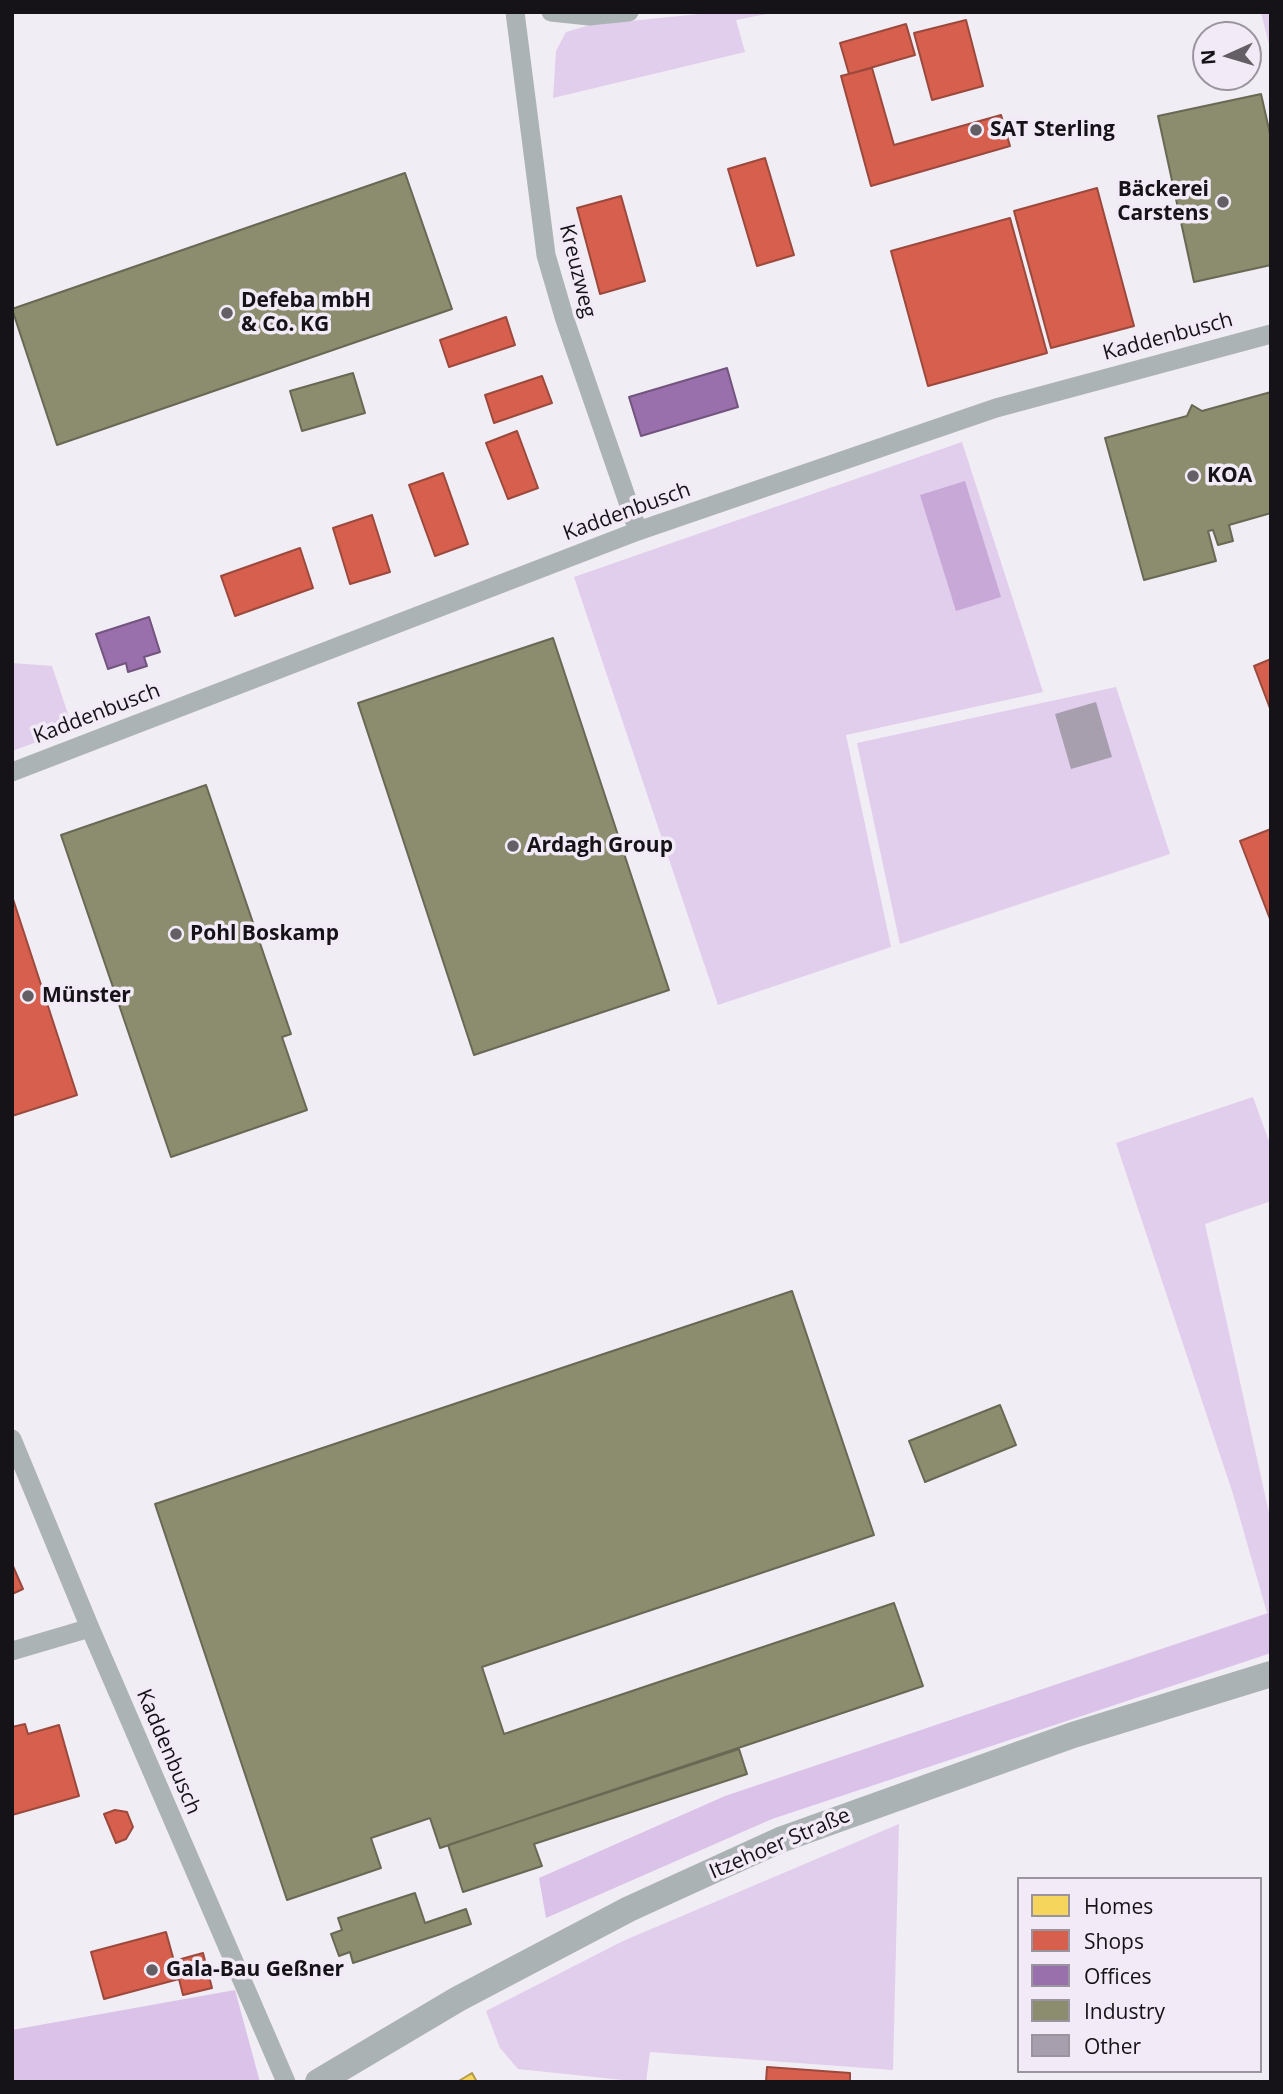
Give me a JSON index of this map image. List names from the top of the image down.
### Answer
{
  "streets": {
    "main road": ["Itzehoer Straße"],
    "street": ["Kreuzweg", "Kaddenbusch"]
  },
  "crossings": [
    ["Kreuzweg", "Kaddenbusch"]
  ],
  "places": [
    "SAT Sterling",
    "Bäckerei Carstens",
    "Defeba mbH & Co. KG",
    "KOA",
    "Ardagh Group",
    "Pohl Boskamp",
    "Münster",
    "Gala-Bau Geßner"
  ],
  "legend": [
    "Homes",
    "Shops",
    "Offices",
    "Industry",
    "Other"
  ],
  "north": "left"
}
